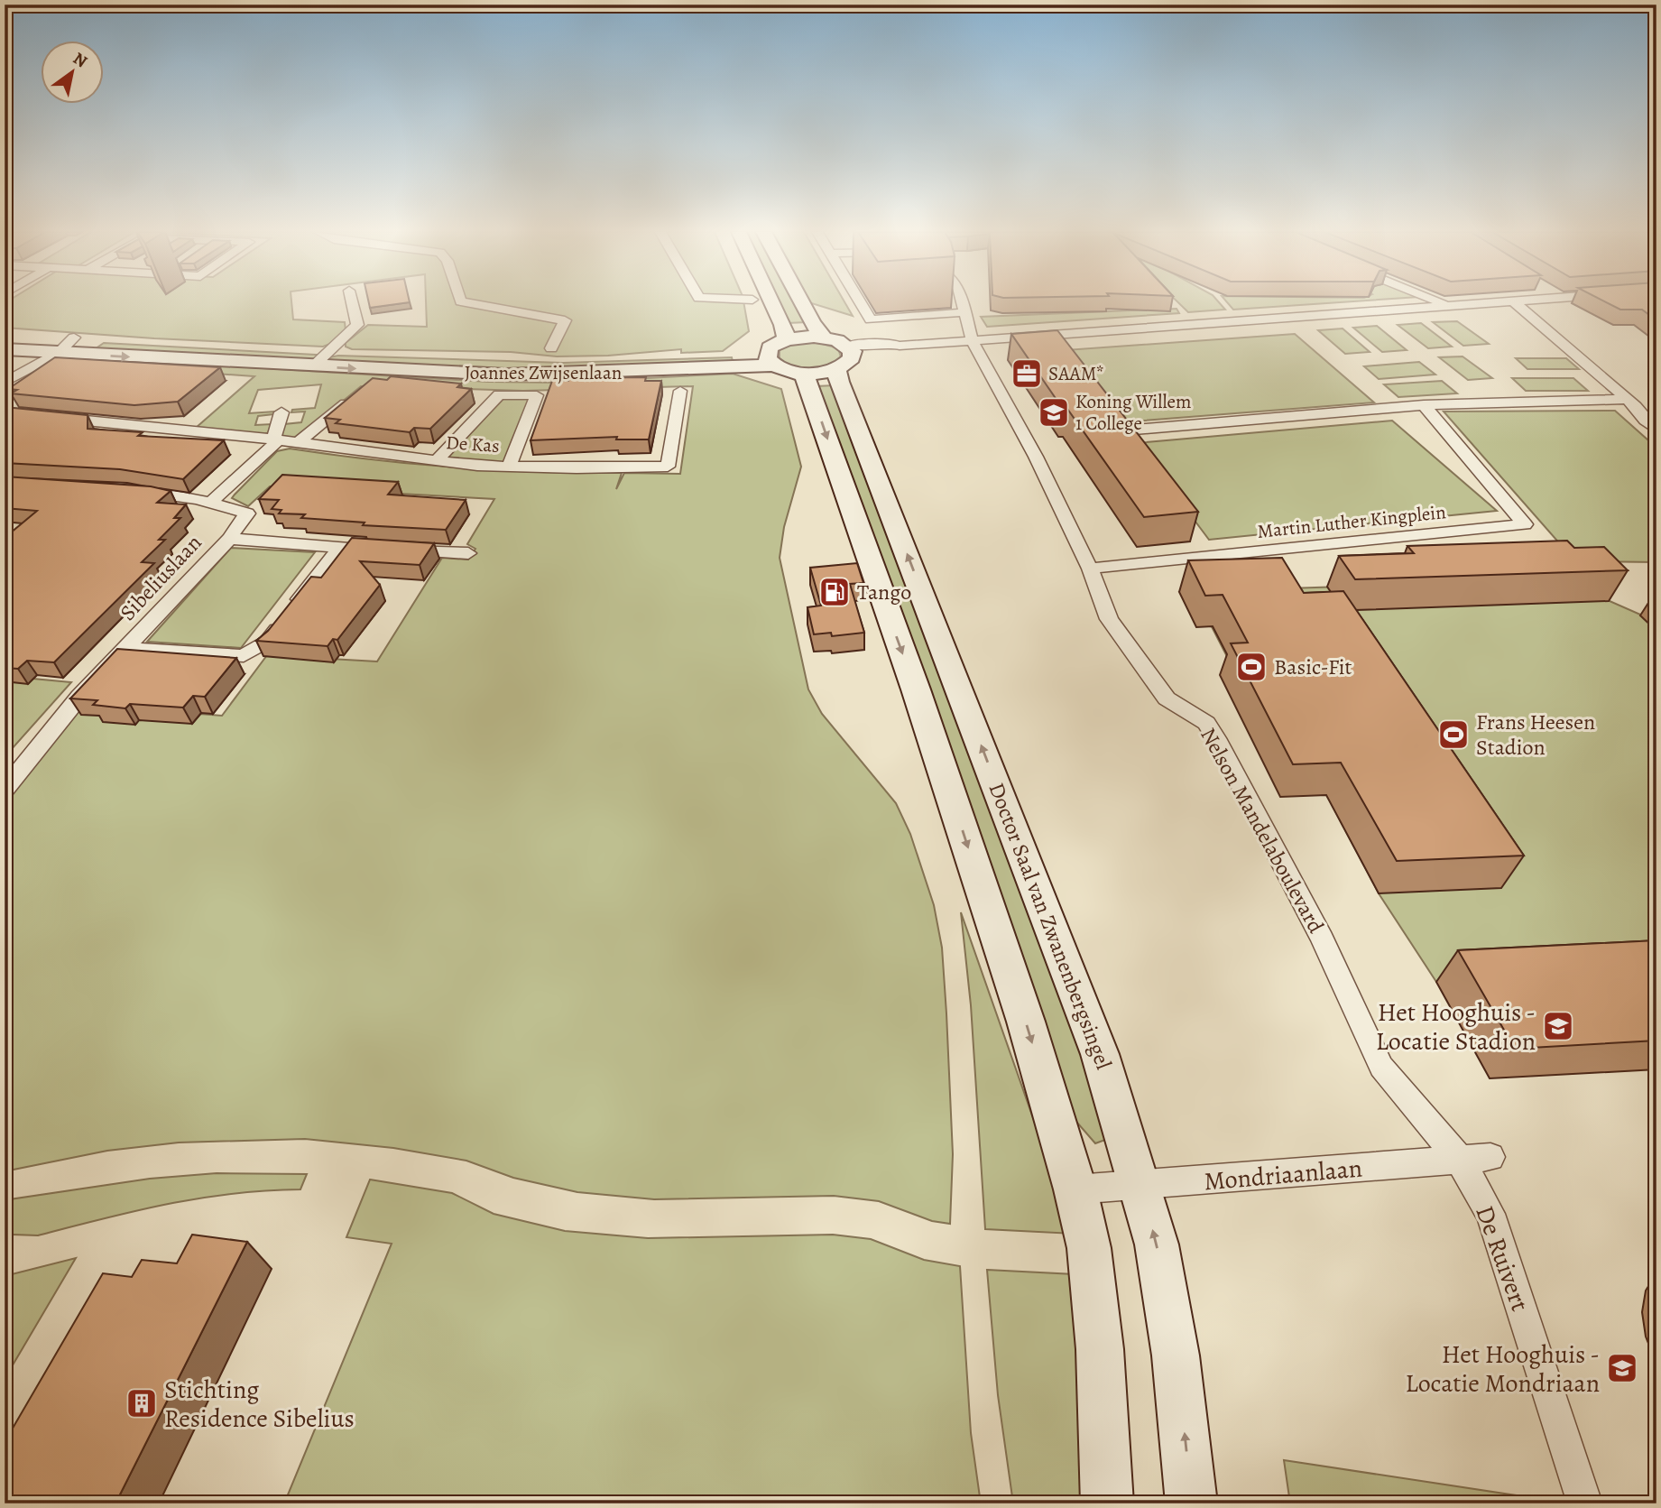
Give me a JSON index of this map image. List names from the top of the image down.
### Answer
{
  "streets": {
    "main road": ["Joannes Zwijsenlaan", "Doctor Saal van Zwanenbergsingel"],
    "street": [
      "De Kas",
      "Martin Luther Kingplein",
      "Sibeliuslaan",
      "Nelson Mandelaboulevard",
      "Mondriaanlaan",
      "De Ruivert"
    ]
  },
  "crossings": [
    ["Joannes Zwijsenlaan", "Nelson Mandelaboulevard"],
    ["Joannes Zwijsenlaan", "Doctor Saal van Zwanenbergsingel"],
    ["Martin Luther Kingplein", "Nelson Mandelaboulevard"],
    ["Nelson Mandelaboulevard", "Mondriaanlaan"],
    ["Nelson Mandelaboulevard", "De Ruivert"],
    ["Doctor Saal van Zwanenbergsingel", "Mondriaanlaan"],
    ["Mondriaanlaan", "De Ruivert"]
  ],
  "places": {
    "office": ["SAAM*"],
    "school or university": ["Koning Willem 1 College", "Het Hooghuis - Locatie Stadion", "Het Hooghuis - Locatie Mondriaan"],
    "fuel station": ["Tango"],
    "sports": ["Basic-Fit", "Frans Heesen Stadion"],
    "building": ["Stichting Residence Sibelius"]
  },
  "north": "top right"
}
